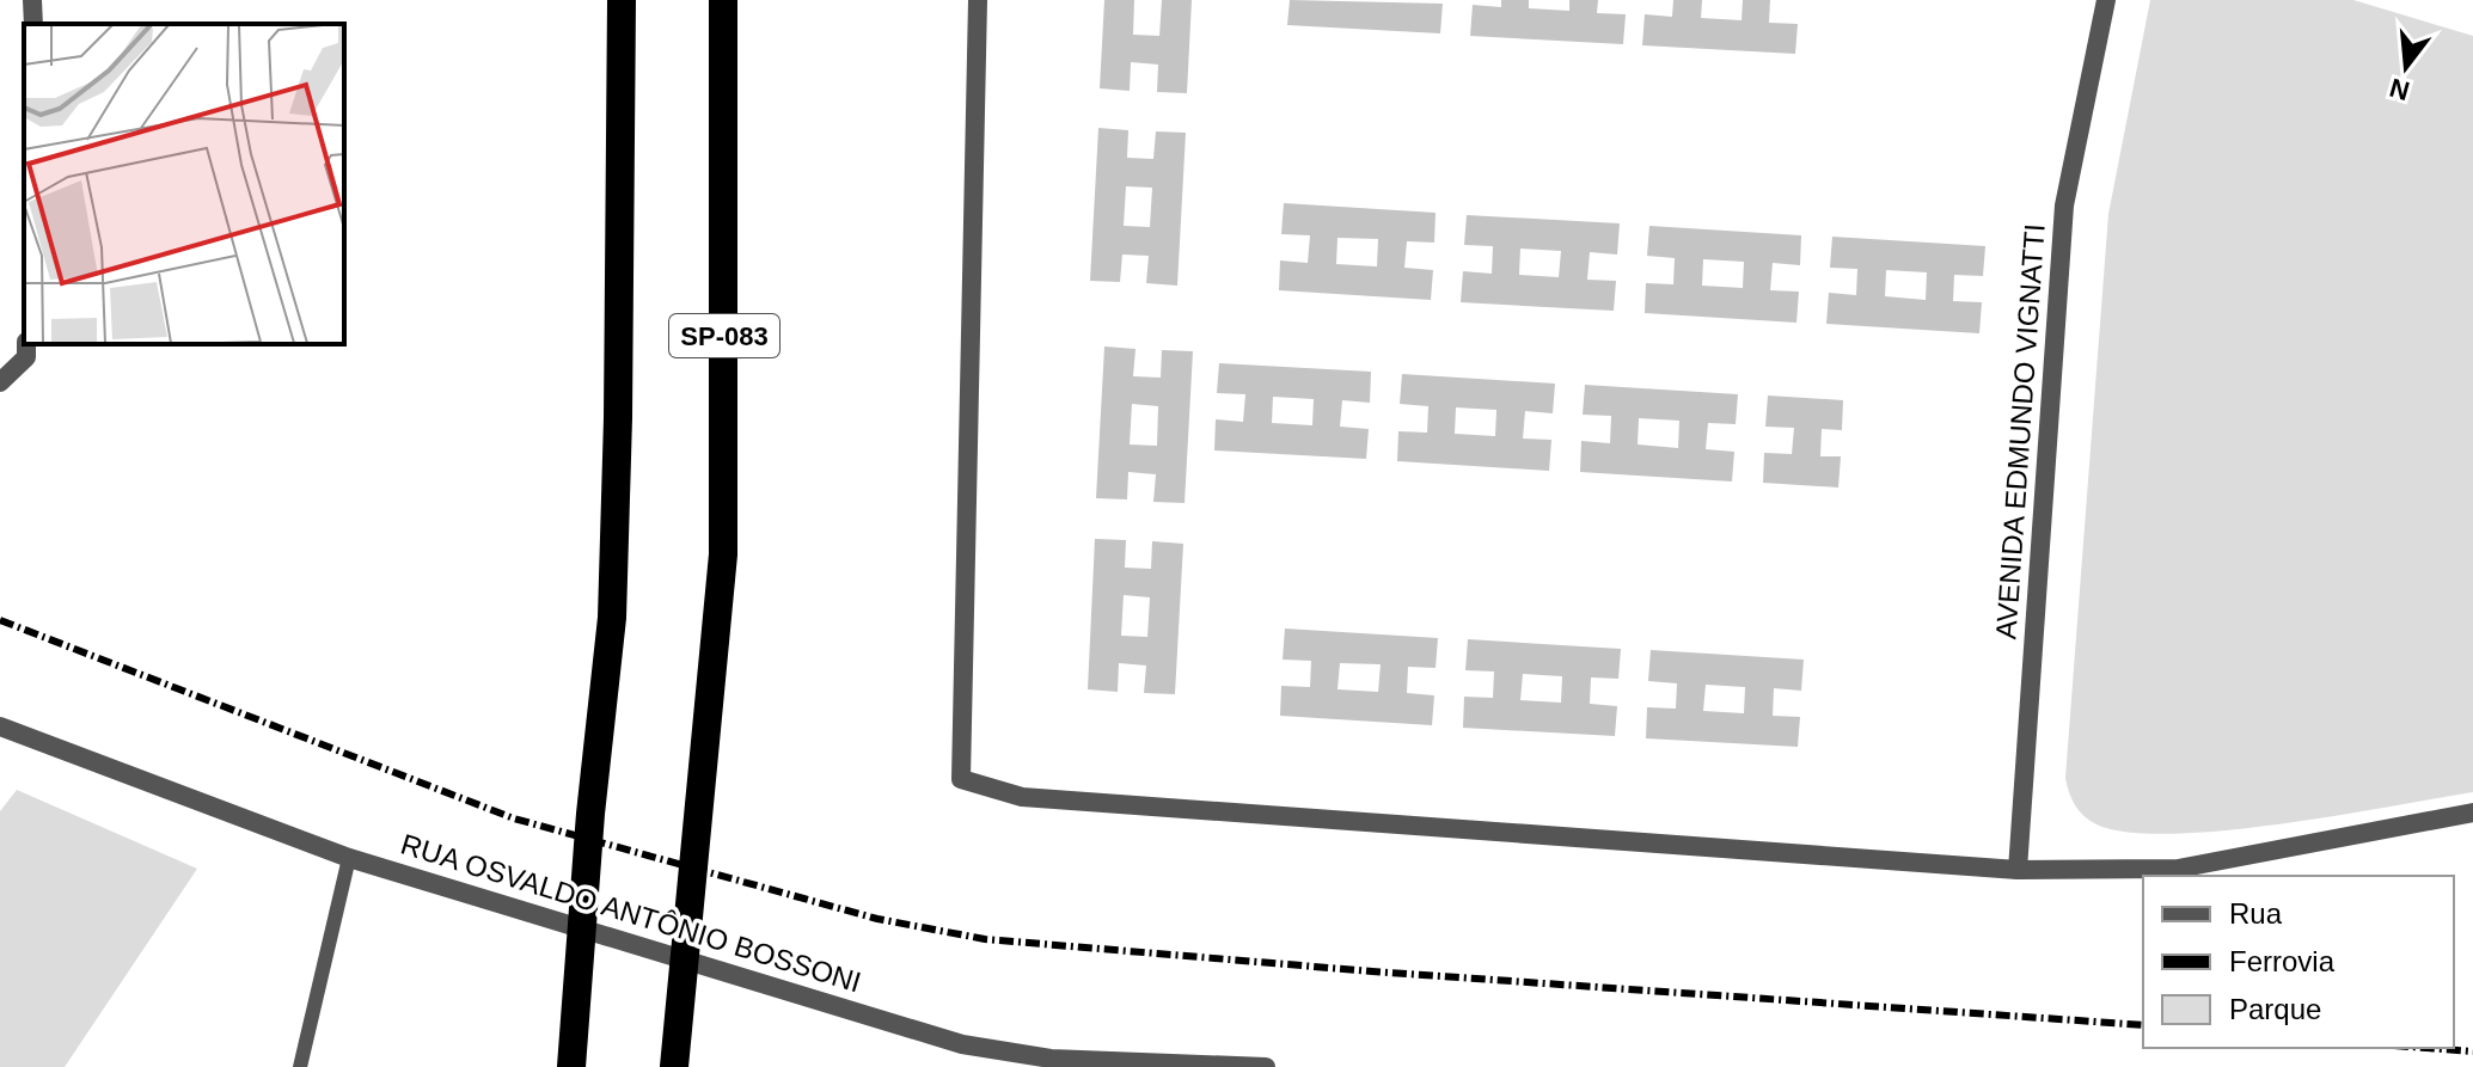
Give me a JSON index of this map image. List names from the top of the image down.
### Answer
{
  "streets": {
    "highway": ["SP-083"],
    "street": ["AVENIDA EDMUNDO VIGNATTI", "RUA OSVALDO ANTÔNIO BOSSONI"]
  },
  "legend": ["Rua", "Ferrovia", "Parque"],
  "north": "bottom"
}
